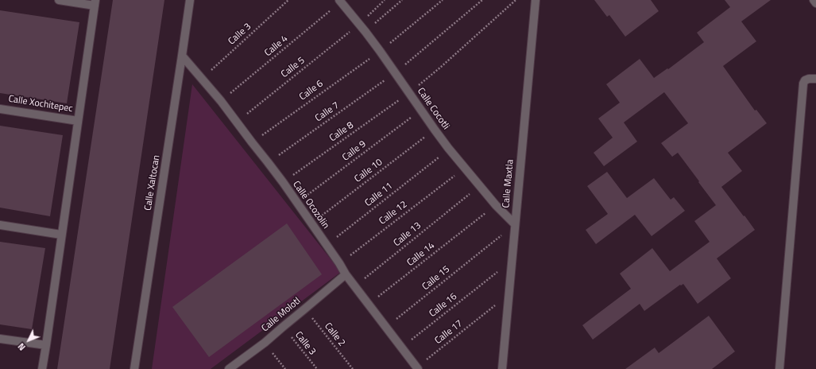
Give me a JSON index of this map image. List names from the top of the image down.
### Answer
{
  "streets": {
    "street": [
      "Calle Xochitepec",
      "Calle Cocotli",
      "Calle Xaltocan",
      "Calle Maxtla",
      "Calle Ocozolin",
      "Calle Molotl"
    ],
    "path": [
      "Calle 3",
      "Calle 4",
      "Calle 5",
      "Calle 6",
      "Calle 7",
      "Calle 8",
      "Calle 9",
      "Calle 10",
      "Calle 11",
      "Calle 12",
      "Calle 13",
      "Calle 14",
      "Calle 15",
      "Calle 16",
      "Calle 17",
      "Calle 2"
    ]
  },
  "crossings": [
    ["Calle 3", "Calle Ocozolin"],
    ["Calle 3", "Calle Molotl"],
    ["Calle 4", "Calle Cocotli"],
    ["Calle 4", "Calle Ocozolin"],
    ["Calle 5", "Calle Cocotli"],
    ["Calle 5", "Calle Ocozolin"],
    ["Calle 6", "Calle Cocotli"],
    ["Calle 6", "Calle Ocozolin"],
    ["Calle Cocotli", "Calle 7"],
    ["Calle Cocotli", "Calle 8"],
    ["Calle Cocotli", "Calle 9"],
    ["Calle Cocotli", "Calle 10"],
    ["Calle Cocotli", "Calle Maxtla"],
    ["Calle 7", "Calle Ocozolin"],
    ["Calle 8", "Calle Ocozolin"],
    ["Calle 9", "Calle Ocozolin"],
    ["Calle 10", "Calle Ocozolin"],
    ["Calle Xaltocan", "Calle Ocozolin"],
    ["Calle 11", "Calle Ocozolin"],
    ["Calle Ocozolin", "Calle 12"],
    ["Calle Ocozolin", "Calle 13"],
    ["Calle Ocozolin", "Calle 14"],
    ["Calle Ocozolin", "Calle 15"],
    ["Calle Ocozolin", "Calle 16"],
    ["Calle Ocozolin", "Calle Molotl"],
    ["Calle Ocozolin", "Calle 17"],
    ["Calle Molotl", "Calle 2"]
  ],
  "north": "bottom left"
}
